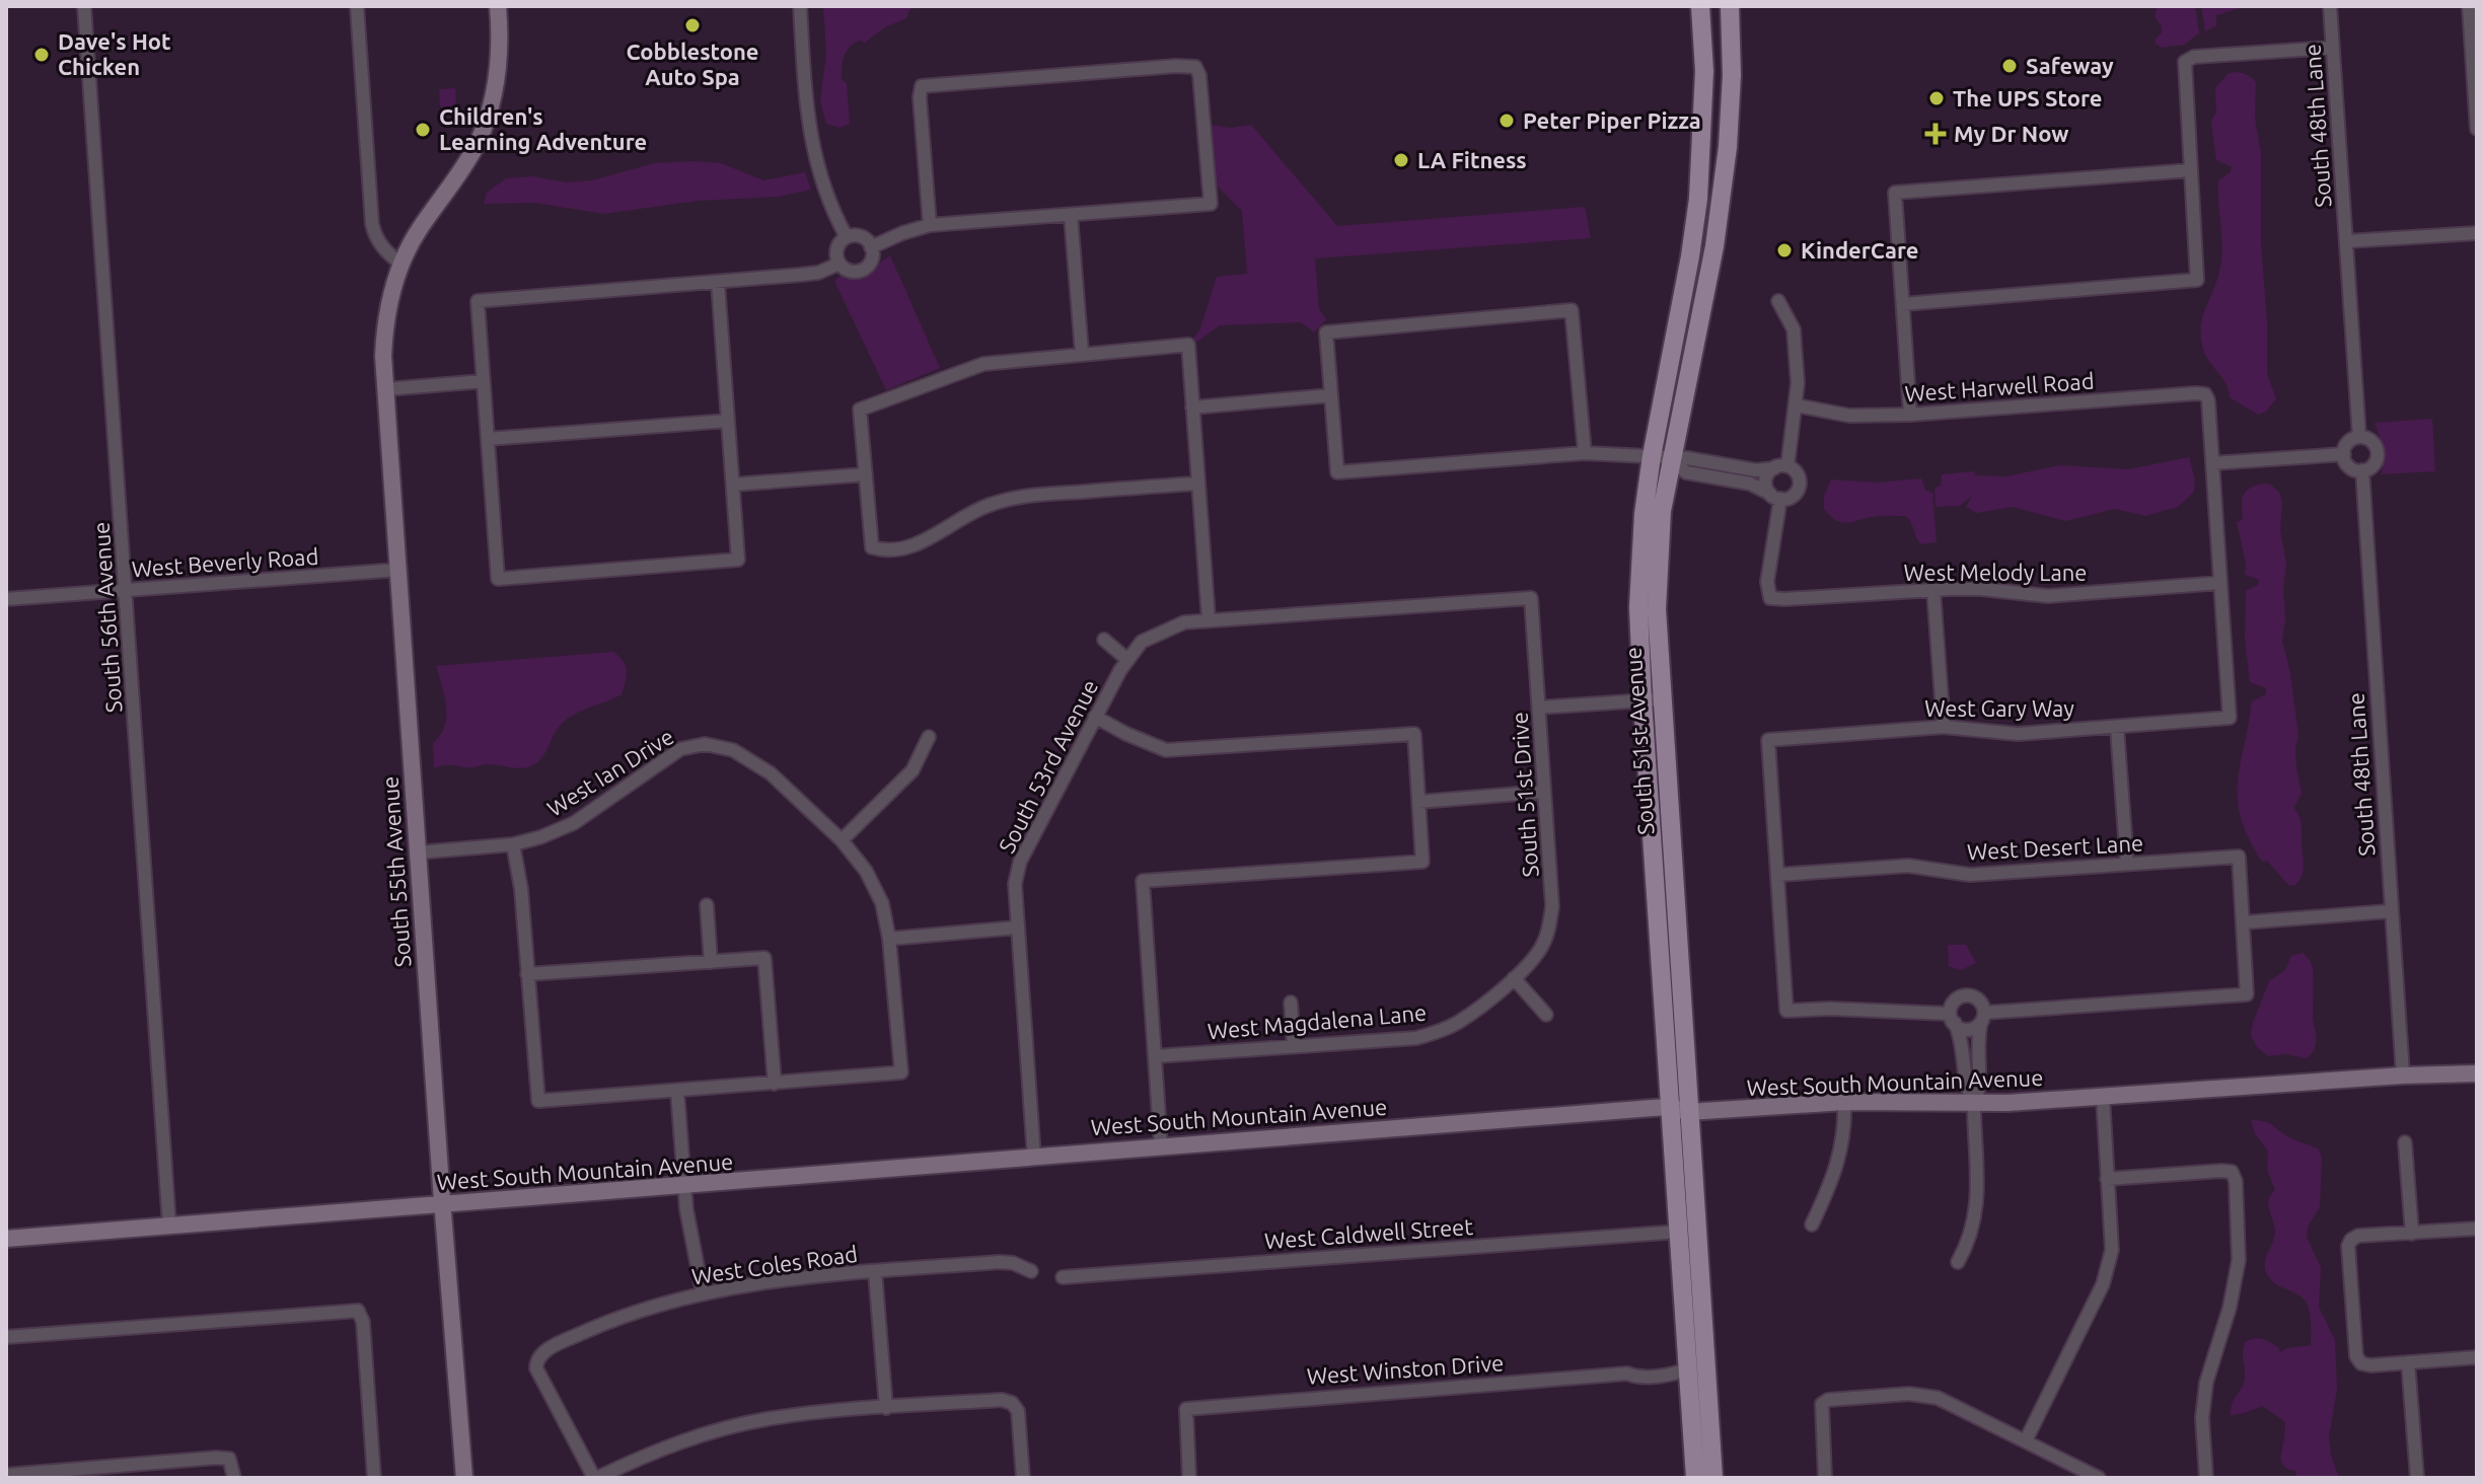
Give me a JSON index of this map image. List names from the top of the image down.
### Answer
{
  "streets": {
    "main road": ["South 51st Avenue"],
    "street": [
      "South 48th Lane",
      "West Harwell Road",
      "West Beverly Road",
      "West Melody Lane",
      "South 56th Avenue",
      "West Gary Way",
      "South 53rd Avenue",
      "West Ian Drive",
      "South 51st Drive",
      "West Desert Lane",
      "South 55th Avenue",
      "West Magdalena Lane",
      "West South Mountain Avenue",
      "West Caldwell Street",
      "West Coles Road",
      "West Winston Drive"
    ]
  },
  "crossings": [
    ["South 48th Lane", "West South Mountain Avenue"],
    ["West Beverly Road", "South 56th Avenue"],
    ["West Beverly Road", "South 55th Avenue"],
    ["West Melody Lane", "West Gary Way"],
    ["South 56th Avenue", "West South Mountain Avenue"],
    ["West Gary Way", "West Desert Lane"],
    ["South 51st Avenue", "West South Mountain Avenue"],
    ["South 51st Avenue", "West Caldwell Street"],
    ["South 51st Avenue", "West Winston Drive"],
    ["South 53rd Avenue", "South 51st Drive"],
    ["South 53rd Avenue", "West South Mountain Avenue"],
    ["West Ian Drive", "South 55th Avenue"],
    ["South 51st Drive", "West Magdalena Lane"],
    ["South 55th Avenue", "West South Mountain Avenue"]
  ],
  "places": {
    "other": [
      "Cobblestone Auto Spa",
      "Dave's Hot Chicken",
      "Safeway",
      "The UPS Store",
      "Peter Piper Pizza",
      "Children's Learning Adventure",
      "LA Fitness",
      "KinderCare"
    ],
    "health": ["My Dr Now"]
  }
}
